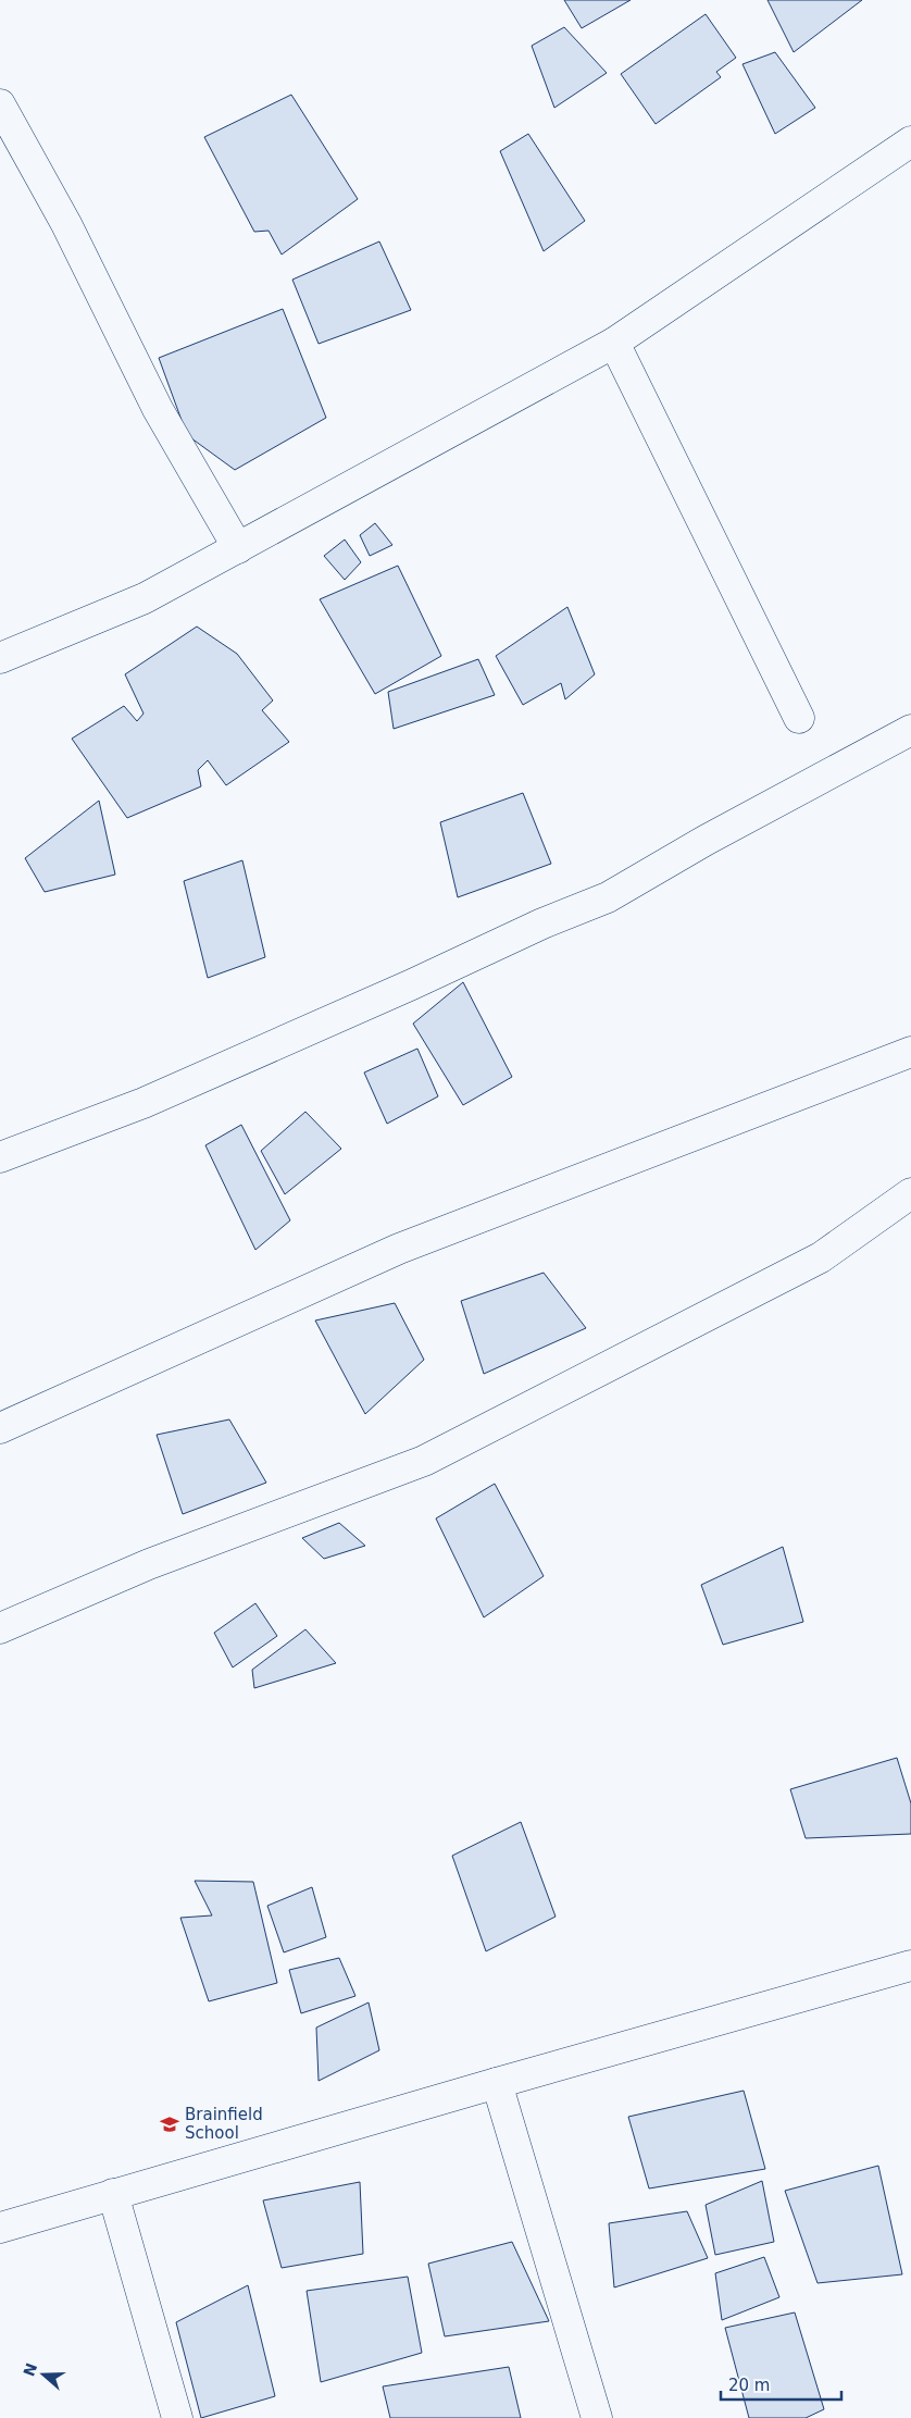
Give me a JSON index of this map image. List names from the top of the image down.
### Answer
{
  "places": {
    "school or university": ["Brainfield School"]
  },
  "scale_bar": "20 m",
  "north": "left"
}
